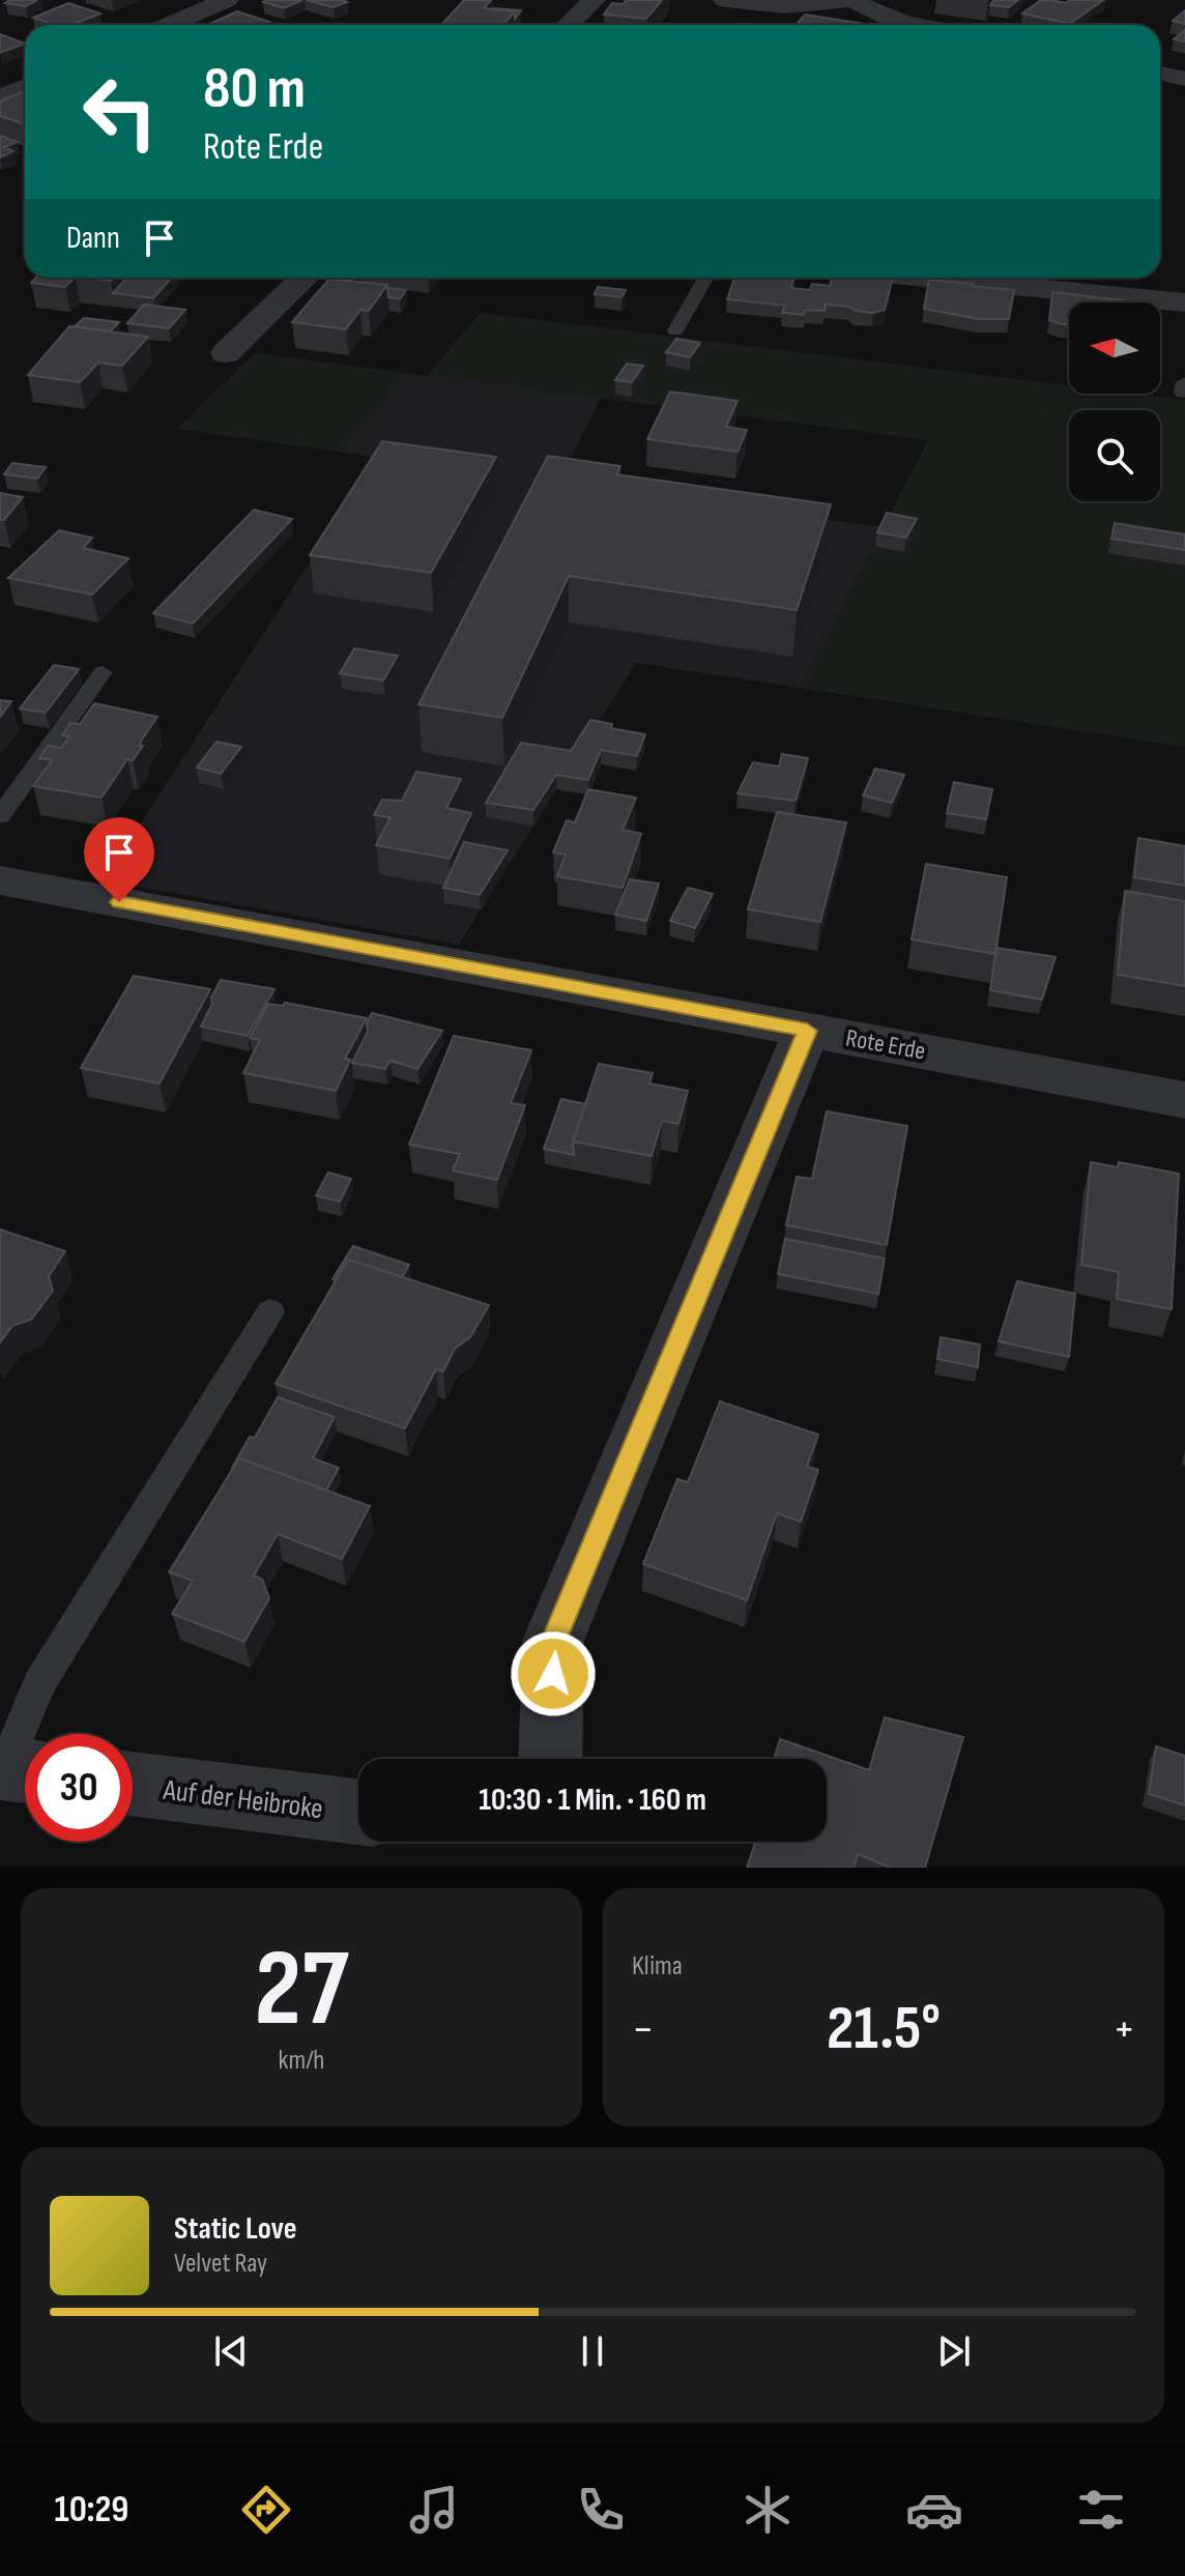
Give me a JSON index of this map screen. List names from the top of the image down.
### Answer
{
  "streets": {
    "street": ["Rote Erde", "Auf der Heibroke"]
  },
  "north": "left",
  "page": {
    "turn": ["80 m", "Rote Erde"],
    "then": "Dann",
    "limit": "30",
    "trip": "10:30 · 1 Min. · 160 m",
    "tile": [
      ["27", "km/h"],
      "Klima"
    ],
    "heat": ["−", "21.5°", "+"],
    "song": ["Static Love", "Velvet Ray"],
    "tabs": "10:29"
  }
}
